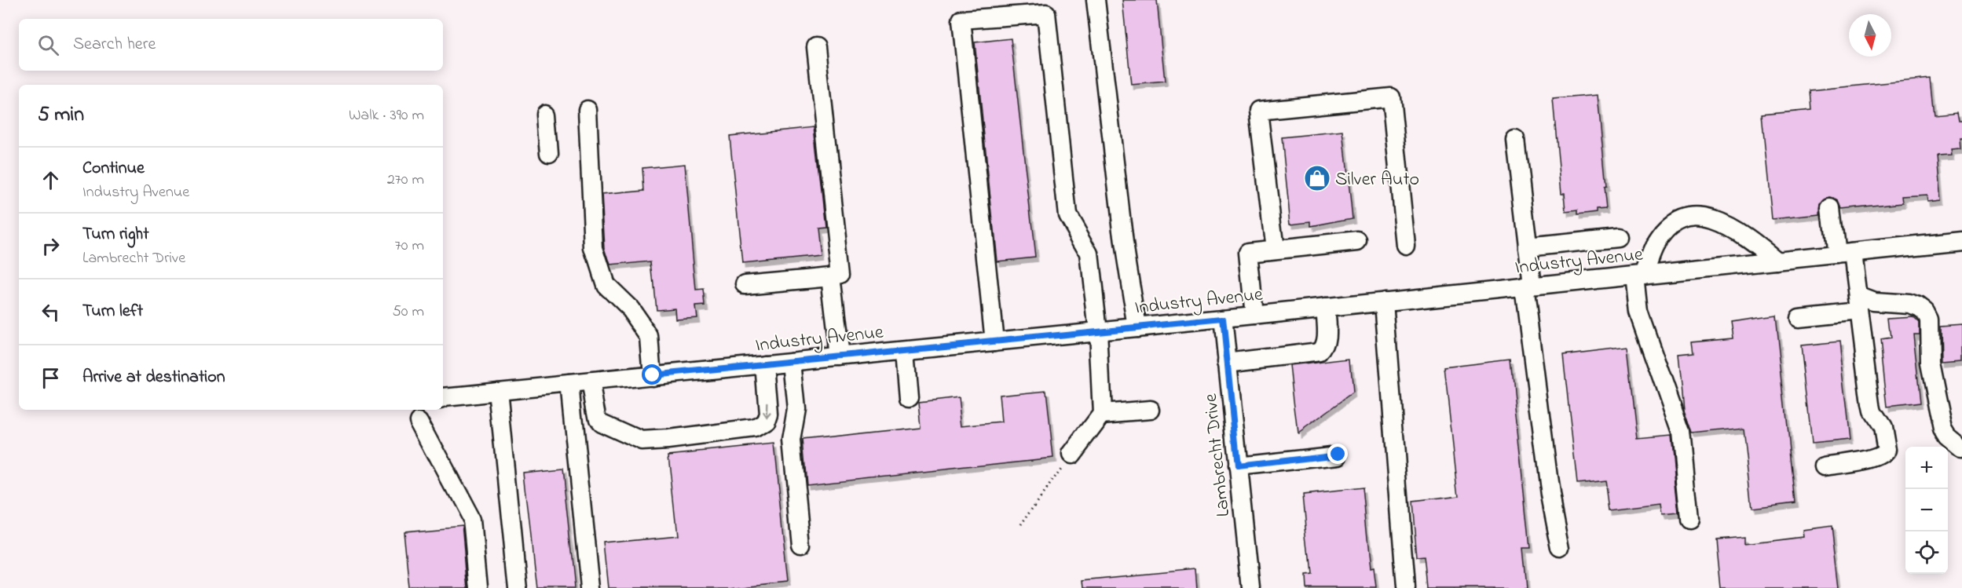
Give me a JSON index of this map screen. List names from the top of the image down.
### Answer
{
  "streets": {
    "street": ["Industry Avenue", "Lambrecht Drive"]
  },
  "crossings": [
    ["Industry Avenue", "Lambrecht Drive"]
  ],
  "places": {
    "shop": ["Silver Auto"]
  },
  "north": "bottom",
  "page": {
    "search": "Search here",
    "heading": ["5 min", "Walk · 390 m"],
    "list": [
      ["Continue", "Industry Avenue", "270 m"],
      ["Turn right", "Lambrecht Drive", "70 m"],
      ["Turn left", "50 m"],
      "Arrive at destination"
    ],
    "map_buttons": ["+", "−"]
  }
}
